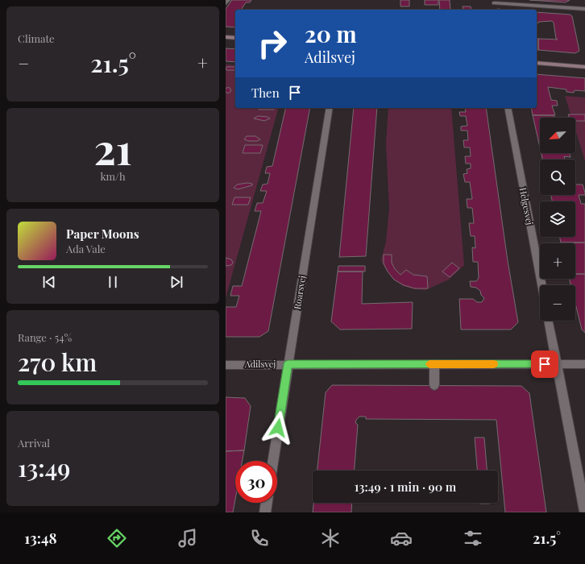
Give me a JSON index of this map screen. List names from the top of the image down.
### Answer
{
  "streets": {
    "street": ["Helgesvej", "Roarsvej", "Adilsvej"]
  },
  "crossings": [
    ["Roarsvej", "Adilsvej"]
  ],
  "north": "bottom left",
  "page": {
    "tile": [
      "Climate",
      ["21", "km/h"],
      ["Range · 54%", "270 km"],
      ["Arrival", "13:49"]
    ],
    "turn": ["20 m", "Adilsvej"],
    "heat": ["−", "21.5°", "+"],
    "then": "Then",
    "map_buttons": ["+", "−"],
    "song": ["Paper Moons", "Ada Vale"],
    "limit": "30",
    "trip": "13:49 · 1 min · 90 m",
    "tabs": ["13:48", "21.5°"]
  }
}
